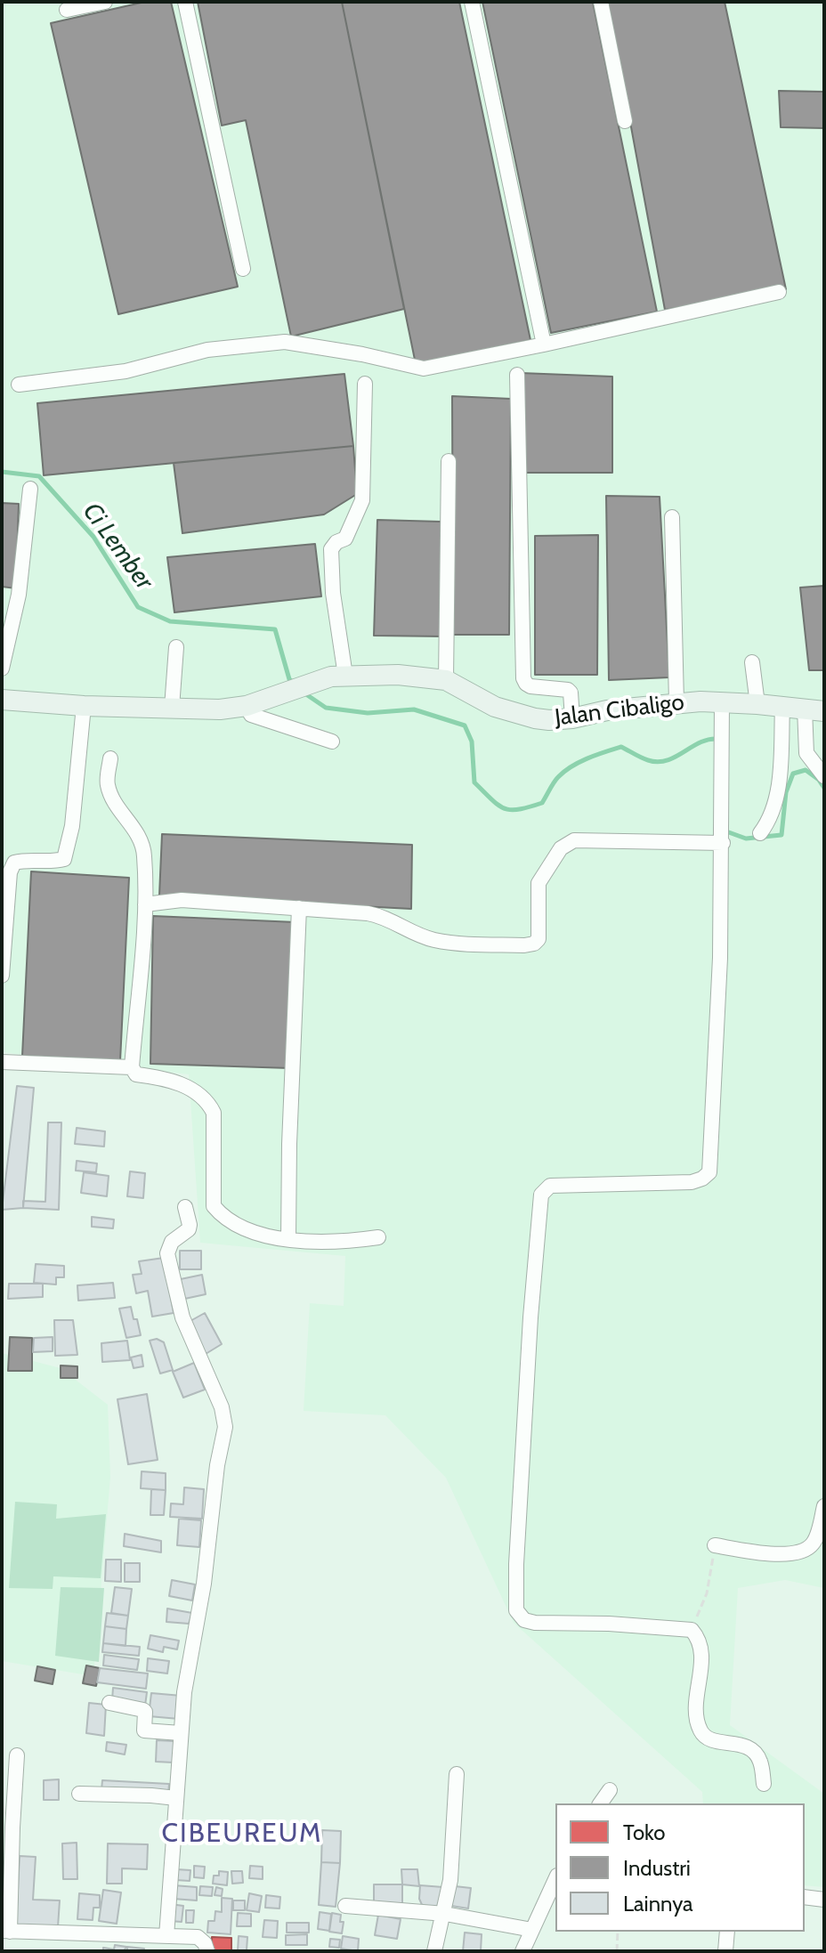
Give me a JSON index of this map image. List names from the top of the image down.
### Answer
{
  "streets": {
    "main road": ["Jalan Cibaligo"]
  },
  "districts": ["CIBEUREUM"],
  "water": ["Ci Lember"],
  "legend": ["Toko", "Industri", "Lainnya"]
}
